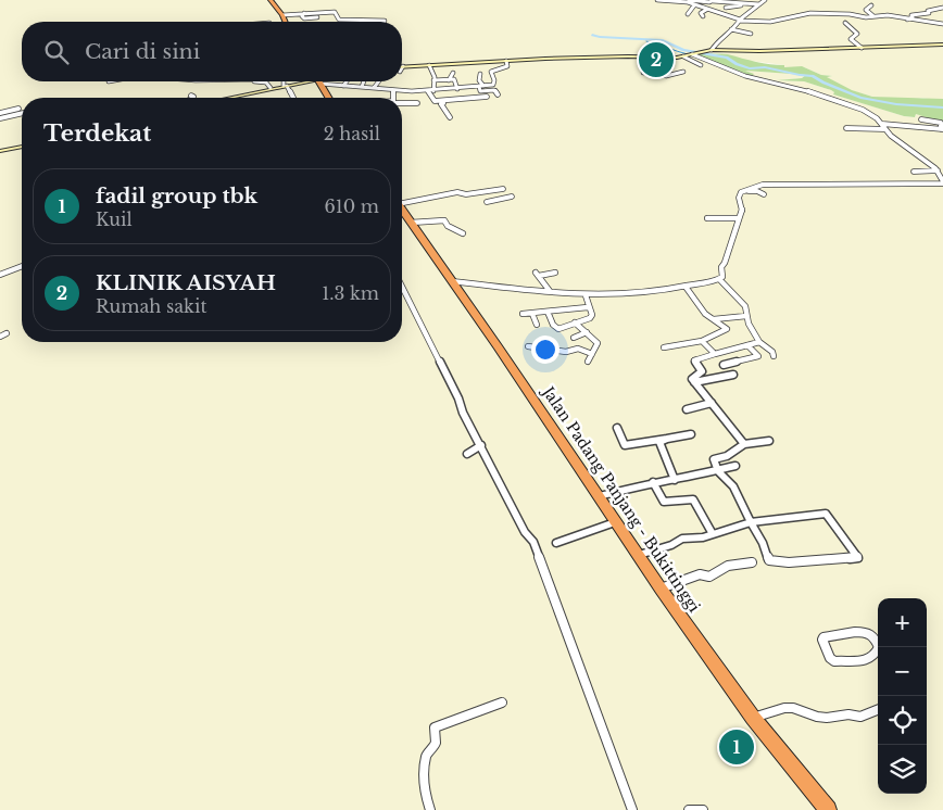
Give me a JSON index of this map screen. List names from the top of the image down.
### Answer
{
  "streets": {
    "highway": ["Jalan Padang Panjang - Bukittinggi"]
  },
  "page": {
    "search": "Cari di sini",
    "pins": ["2", "1"],
    "heading": ["Terdekat", "2 hasil"],
    "list": [
      {
        "mark": "1",
        "name": "fadil group tbk",
        "note": "Kuil",
        "value": "610 m"
      },
      {
        "mark": "2",
        "name": "KLINIK AISYAH",
        "note": "Rumah sakit",
        "value": "1.3 km"
      }
    ],
    "map_buttons": ["+", "−"]
  }
}
